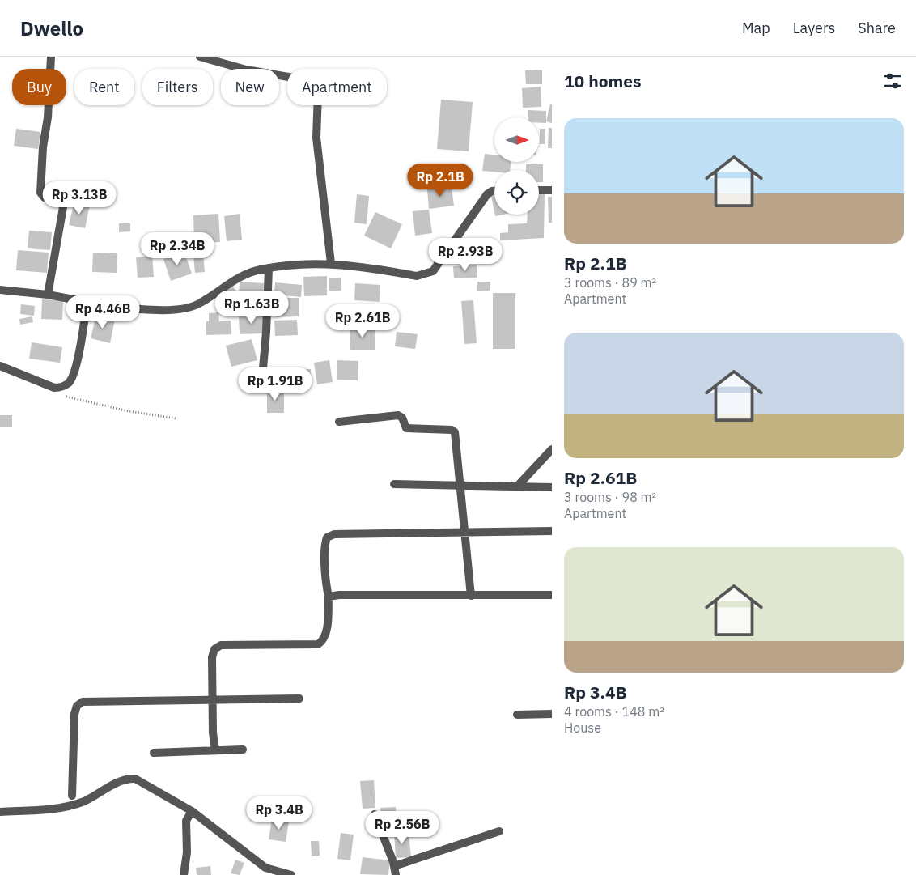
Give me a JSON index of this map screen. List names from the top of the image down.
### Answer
{
  "north": "right",
  "page": {
    "header": "Dwello",
    "nav": ["Map", "Layers", "Share"],
    "heading": "10 homes",
    "chip": [
      "Buy",
      "Rent",
      "Filters",
      "New",
      "Apartment"
    ],
    "list": [
      {
        "name": "Rp 2.1B",
        "note": "3 rooms · 89 m² · Apartment"
      },
      {
        "name": "Rp 2.61B",
        "note": "3 rooms · 98 m² · Apartment"
      },
      {
        "name": "Rp 3.4B",
        "note": "4 rooms · 148 m² · House"
      }
    ],
    "price": [
      "Rp 2.1B",
      "Rp 3.13B",
      "Rp 2.34B",
      "Rp 2.93B",
      "Rp 1.63B",
      "Rp 4.46B",
      "Rp 2.61B",
      "Rp 1.91B",
      "Rp 3.4B",
      "Rp 2.56B"
    ]
  }
}
